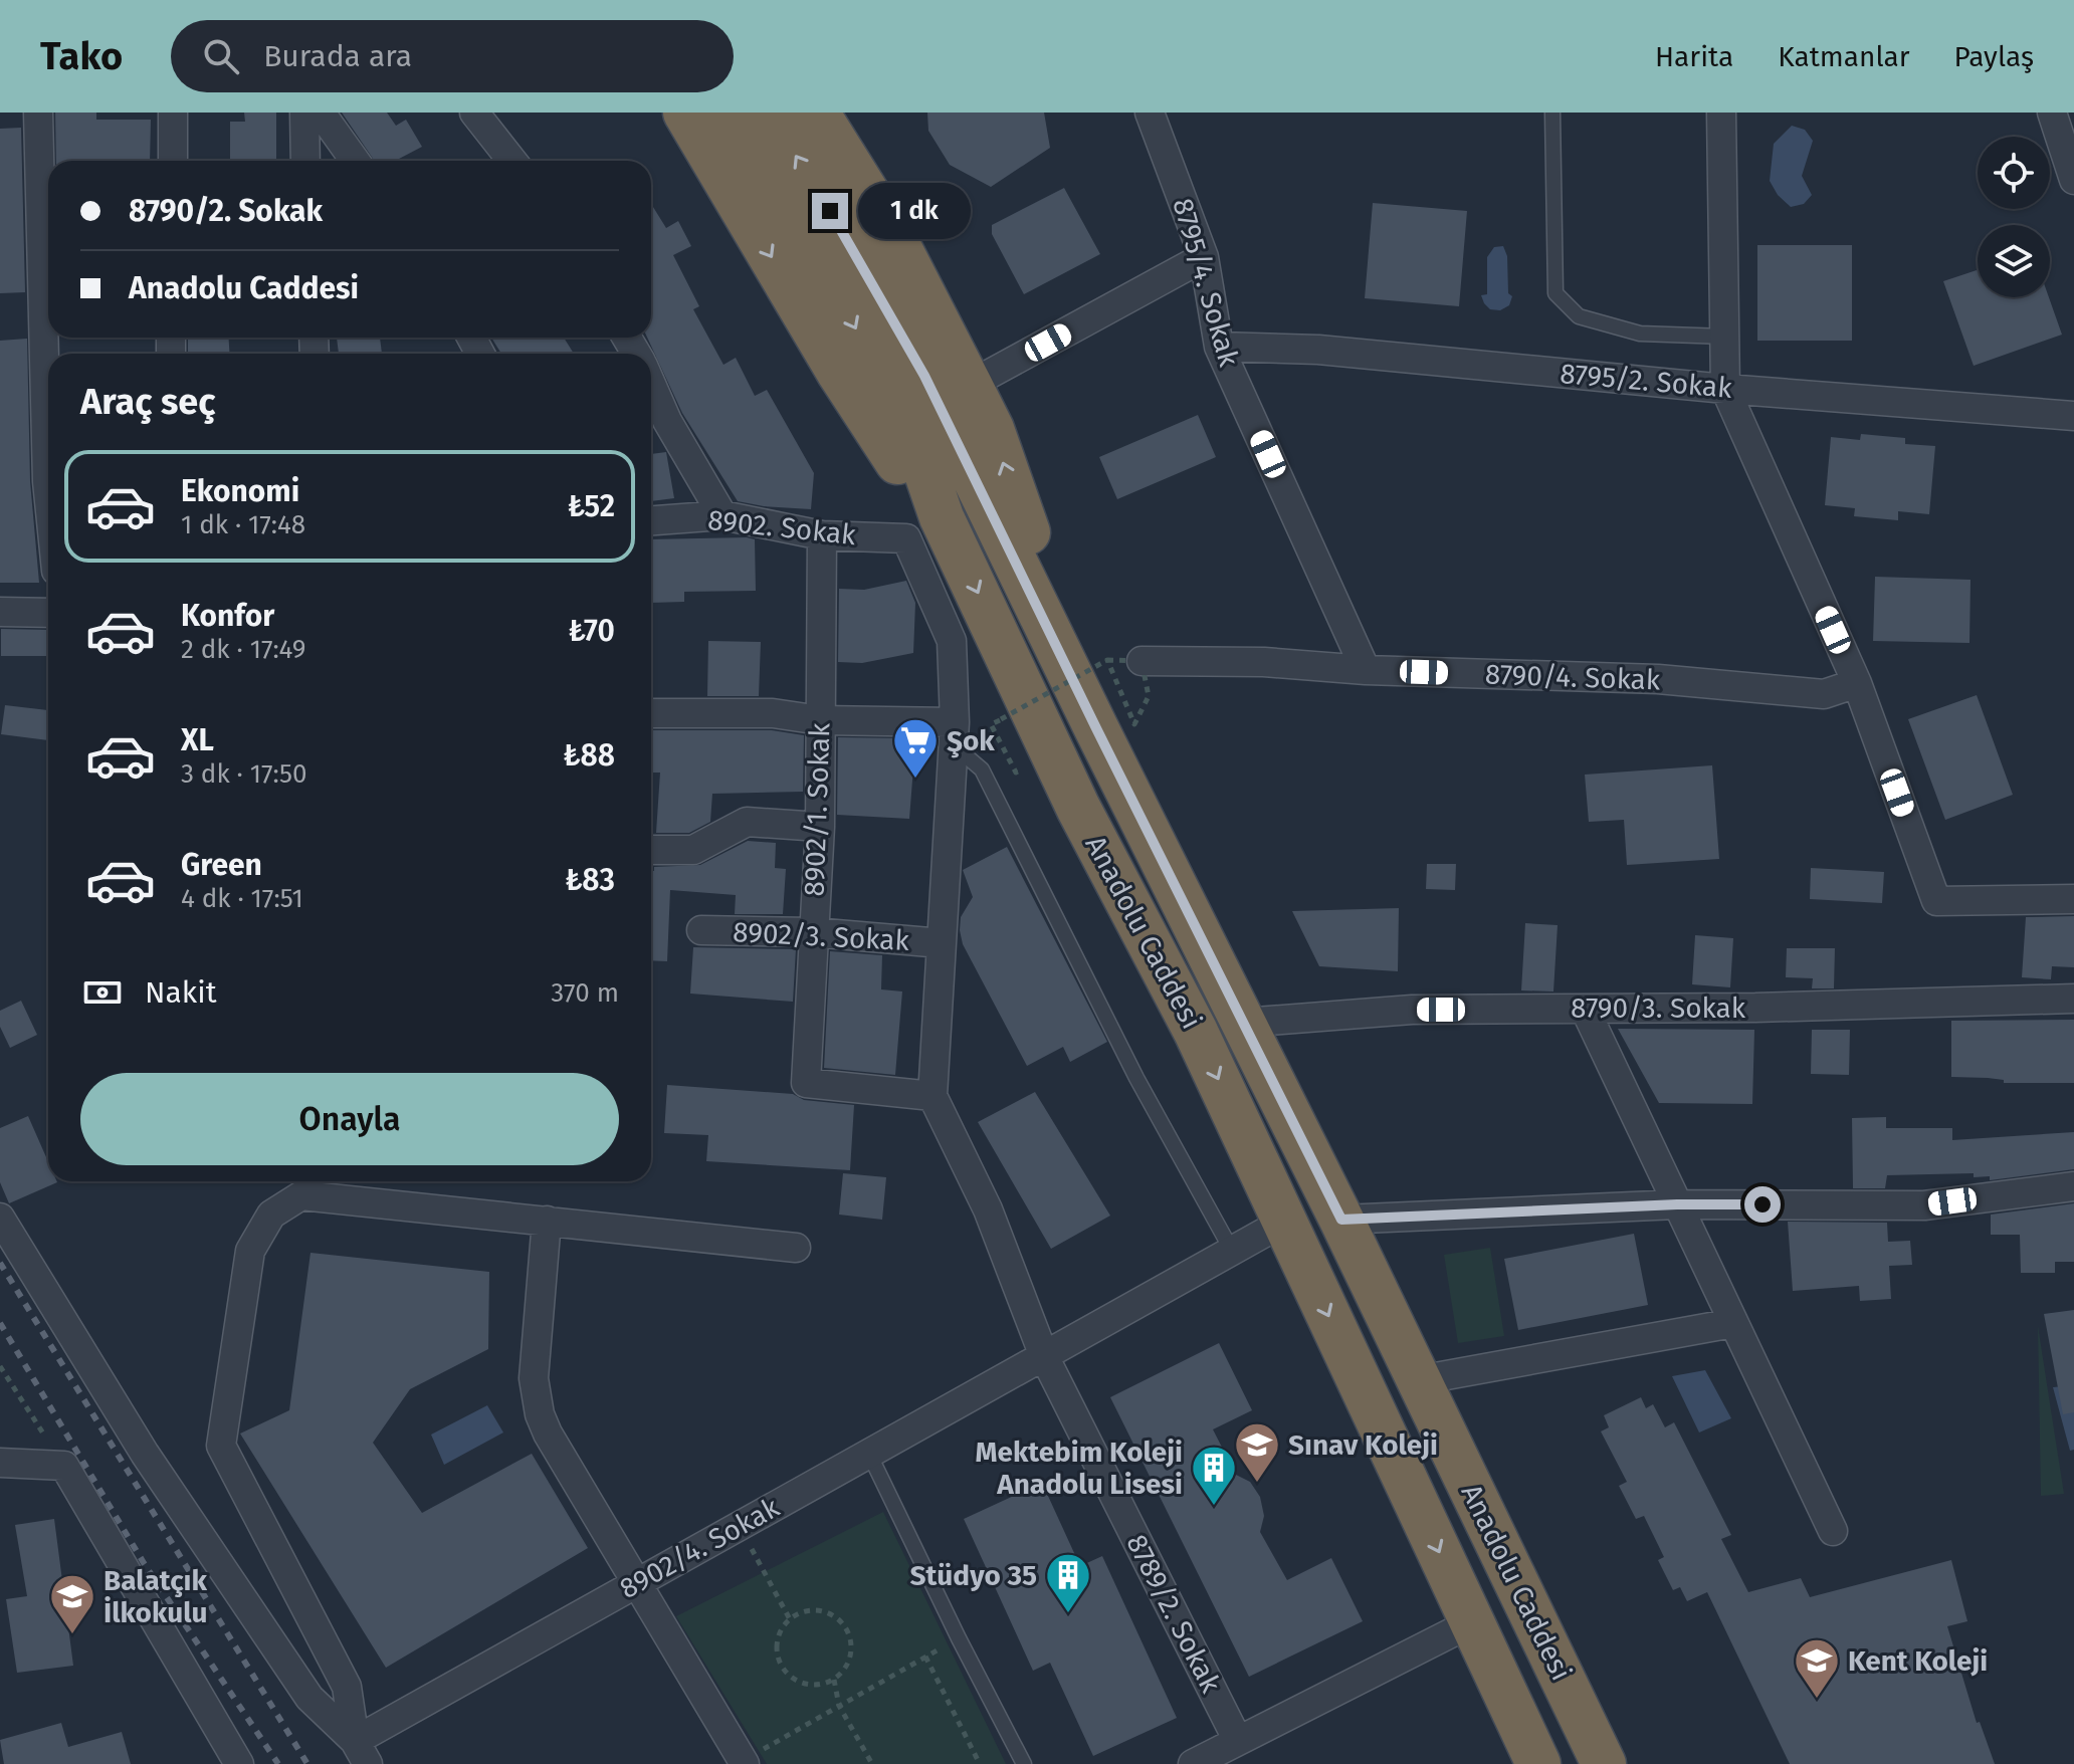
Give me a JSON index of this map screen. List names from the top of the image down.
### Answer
{
  "streets": {
    "highway": ["Anadolu Caddesi"],
    "street": [
      "8795/4. Sokak",
      "8795/2. Sokak",
      "8902. Sokak",
      "8790/4. Sokak",
      "8902/1. Sokak",
      "8902/3. Sokak",
      "8790/3. Sokak",
      "8902/4. Sokak",
      "8789/2. Sokak"
    ]
  },
  "crossings": [
    ["8795/4. Sokak", "8795/2. Sokak"],
    ["8795/4. Sokak", "8790/4. Sokak"],
    ["8902. Sokak", "8902/1. Sokak"],
    ["8902/1. Sokak", "8902/3. Sokak"],
    ["Anadolu Caddesi", "8790/3. Sokak"],
    ["Anadolu Caddesi", "8902/4. Sokak"],
    ["8902/4. Sokak", "8789/2. Sokak"]
  ],
  "places": {
    "supermarket": ["Şok"],
    "school or university": ["Sınav Koleji", "Balatçık İlkokulu", "Kent Koleji"],
    "building": ["Mektebim Koleji Anadolu Lisesi", "Stüdyo 35"]
  },
  "page": {
    "header": "Tako",
    "search": "Burada ara",
    "nav": ["Harita", "Katmanlar", "Paylaş"],
    "banner": ["8790/2. Sokak", "Anadolu Caddesi"],
    "bubble": "1 dk",
    "heading": "Araç seç",
    "list": [
      {
        "name": "Ekonomi",
        "note": "1 dk · 17:48",
        "value": "₺52"
      },
      {
        "name": "Konfor",
        "note": "2 dk · 17:49",
        "value": "₺70"
      },
      {
        "name": "XL",
        "note": "3 dk · 17:50",
        "value": "₺88"
      },
      {
        "name": "Green",
        "note": "4 dk · 17:51",
        "value": "₺83"
      }
    ],
    "pay": ["Nakit", "370 m"],
    "buttons": "Onayla"
  }
}
